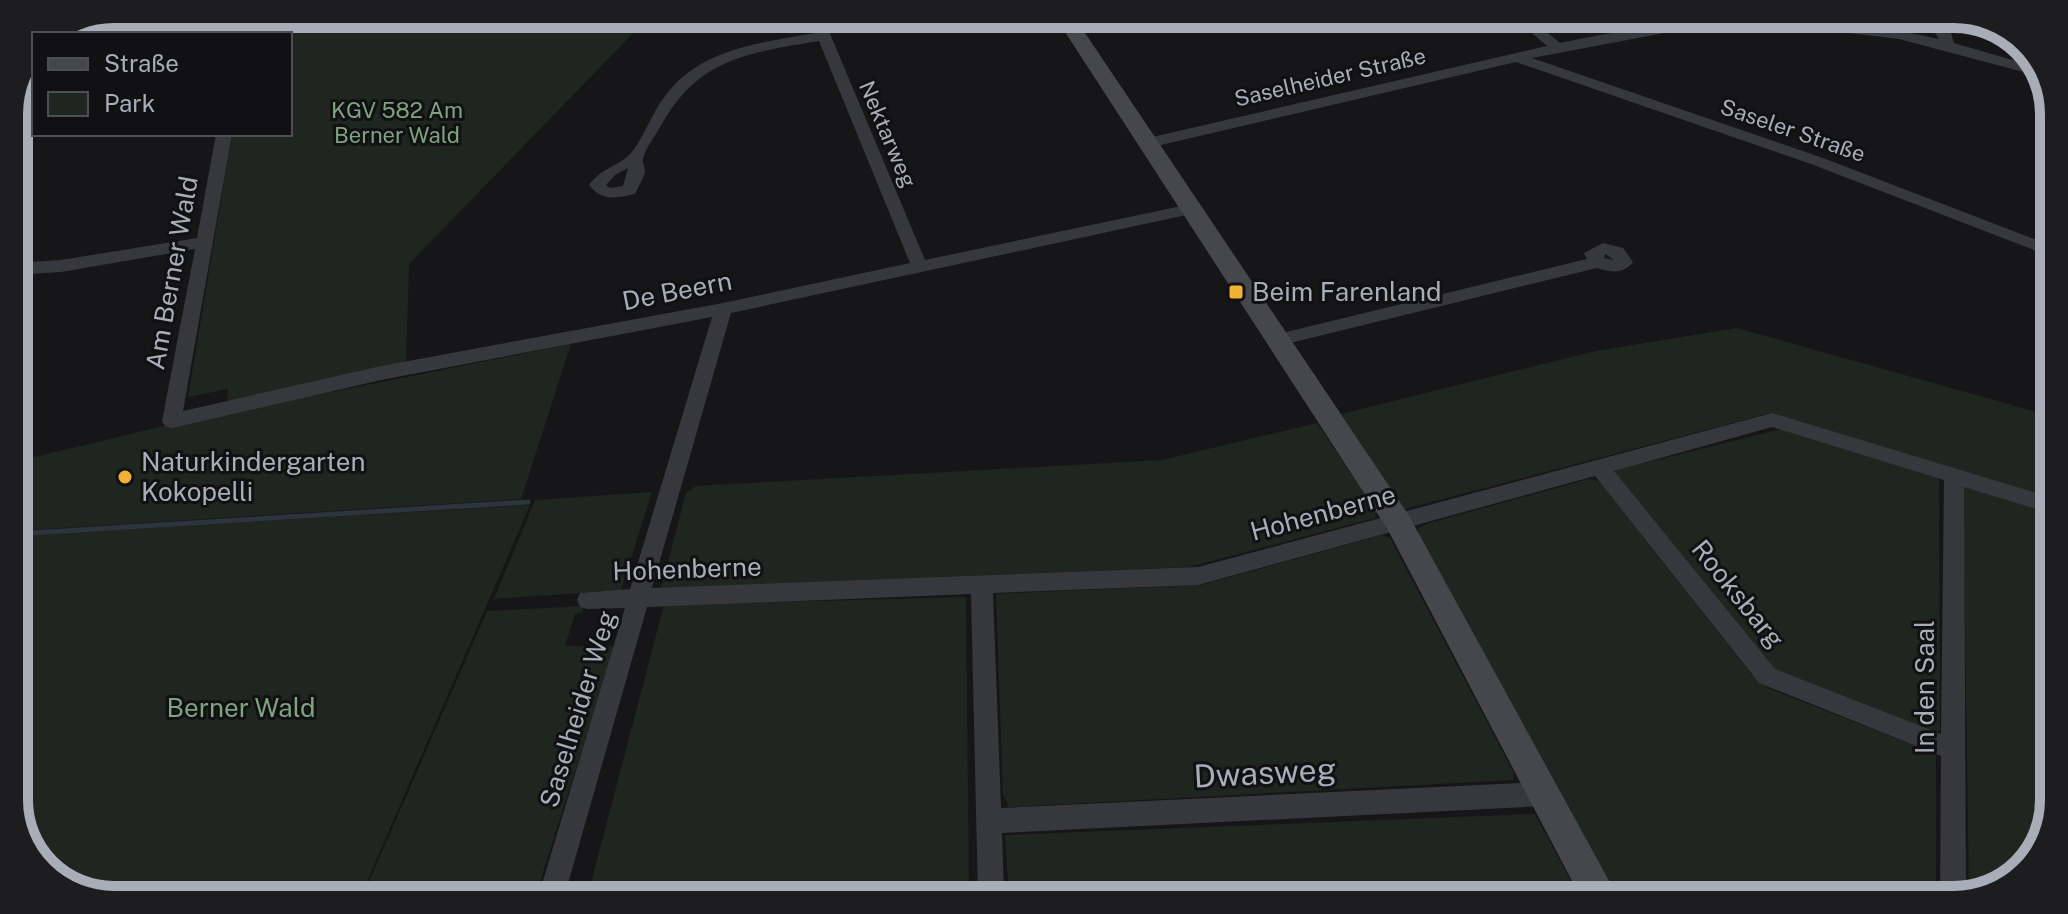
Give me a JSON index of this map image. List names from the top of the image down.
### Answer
{
  "streets": {
    "street": [
      "Saselheider Straße",
      "Saseler Straße",
      "Nektarweg",
      "Am Berner Wald",
      "De Beern",
      "Hohenberne",
      "Rooksbarg",
      "In den Saal",
      "Saselheider Weg",
      "Dwasweg"
    ]
  },
  "crossings": [
    ["Saselheider Straße", "Saseler Straße"],
    ["Nektarweg", "De Beern"],
    ["Am Berner Wald", "De Beern"],
    ["De Beern", "Saselheider Weg"],
    ["Hohenberne", "Rooksbarg"],
    ["Hohenberne", "In den Saal"],
    ["Hohenberne", "Saselheider Weg"],
    ["Rooksbarg", "In den Saal"]
  ],
  "parks": ["KGV 582 Am Berner Wald", "Berner Wald"],
  "places": {
    "transit": ["Beim Farenland"],
    "other": ["Naturkindergarten Kokopelli"]
  },
  "legend": ["Straße", "Park"]
}
